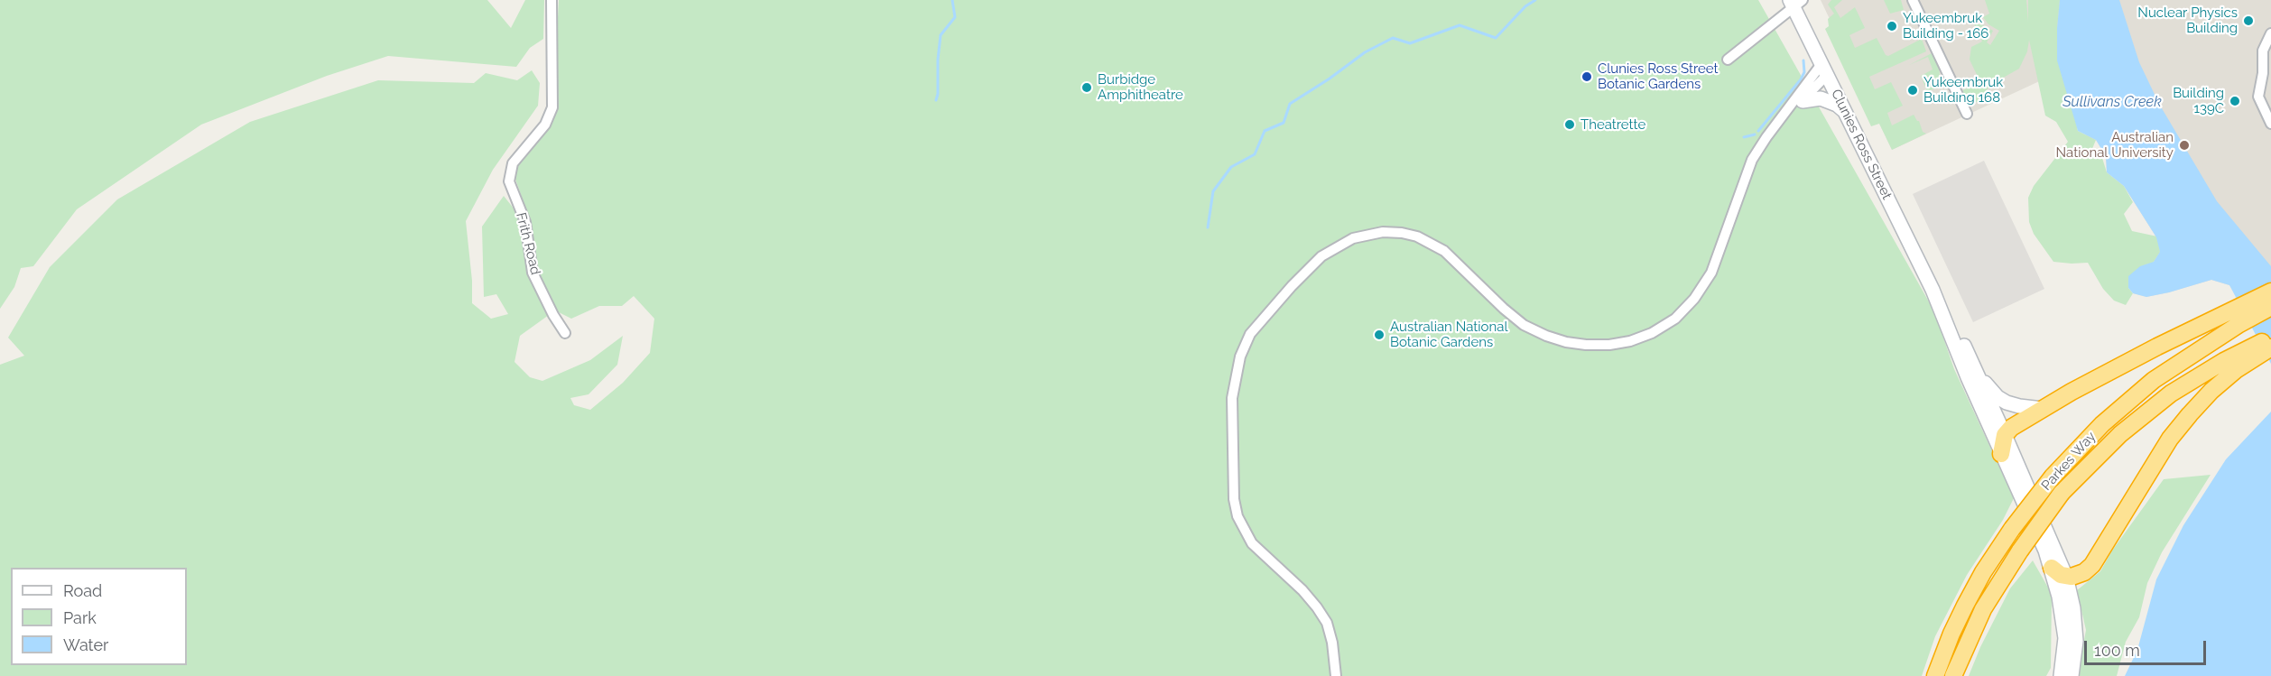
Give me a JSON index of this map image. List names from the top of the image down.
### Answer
{
  "streets": {
    "highway": ["Parkes Way"],
    "street": ["Clunies Ross Street", "Frith Road"]
  },
  "water": ["Sullivans Creek"],
  "places": [
    "Nuclear Physics Building",
    "Yukeembruk Building - 166",
    "Clunies Ross Street Botanic Gardens",
    "Burbidge Amphitheatre",
    "Yukeembruk Building 168",
    "Building 139C",
    "Theatrette",
    "Australian National University",
    "Australian National Botanic Gardens"
  ],
  "legend": ["Road", "Park", "Water"],
  "scale_bar": "100 m"
}
